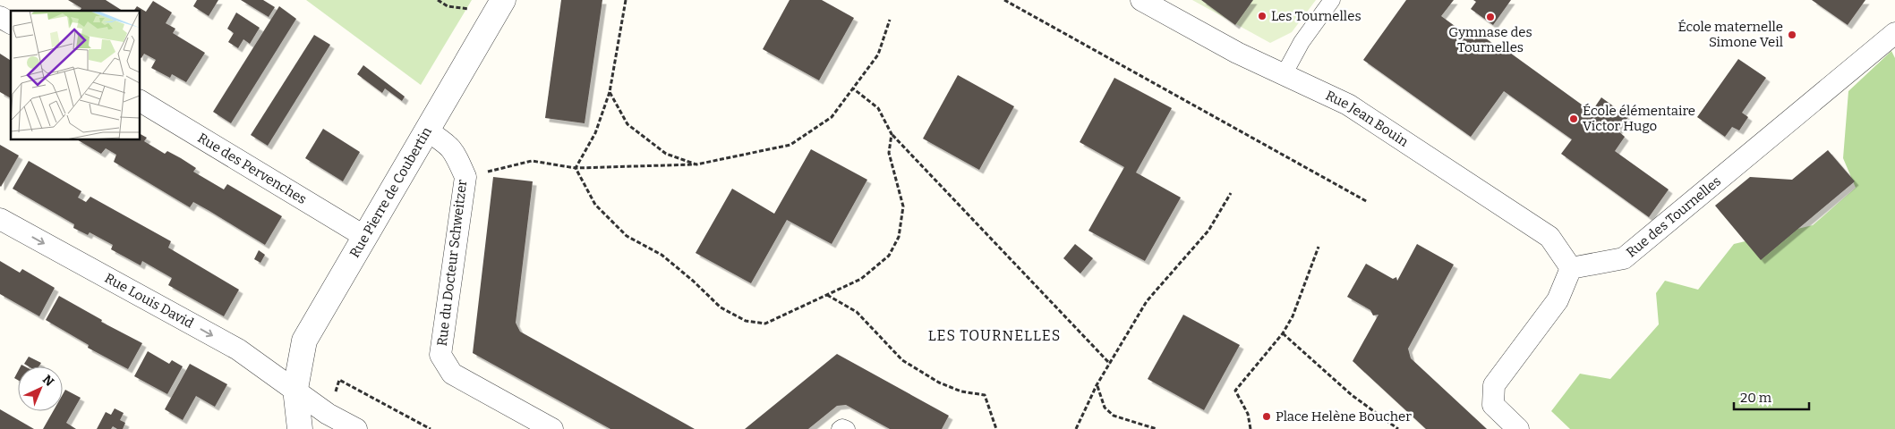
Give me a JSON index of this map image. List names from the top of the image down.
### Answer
{
  "streets": {
    "street": [
      "Rue Jean Bouin",
      "Rue des Pervenches",
      "Rue Pierre de Coubertin",
      "Rue des Tournelles",
      "Rue du Docteur Schweitzer",
      "Rue Louis David"
    ]
  },
  "crossings": [
    ["Rue Jean Bouin", "Rue des Tournelles"],
    ["Rue des Pervenches", "Rue Pierre de Coubertin"],
    ["Rue Pierre de Coubertin", "Rue du Docteur Schweitzer"],
    ["Rue Pierre de Coubertin", "Rue Louis David"]
  ],
  "one_way": ["Rue Louis David"],
  "districts": ["LES TOURNELLES"],
  "places": [
    "Les Tournelles",
    "Gymnase des Tournelles",
    "École maternelle Simone Veil",
    "École élémentaire Victor Hugo",
    "Place Helène Boucher"
  ],
  "scale_bar": "20 m",
  "north": "top right"
}
